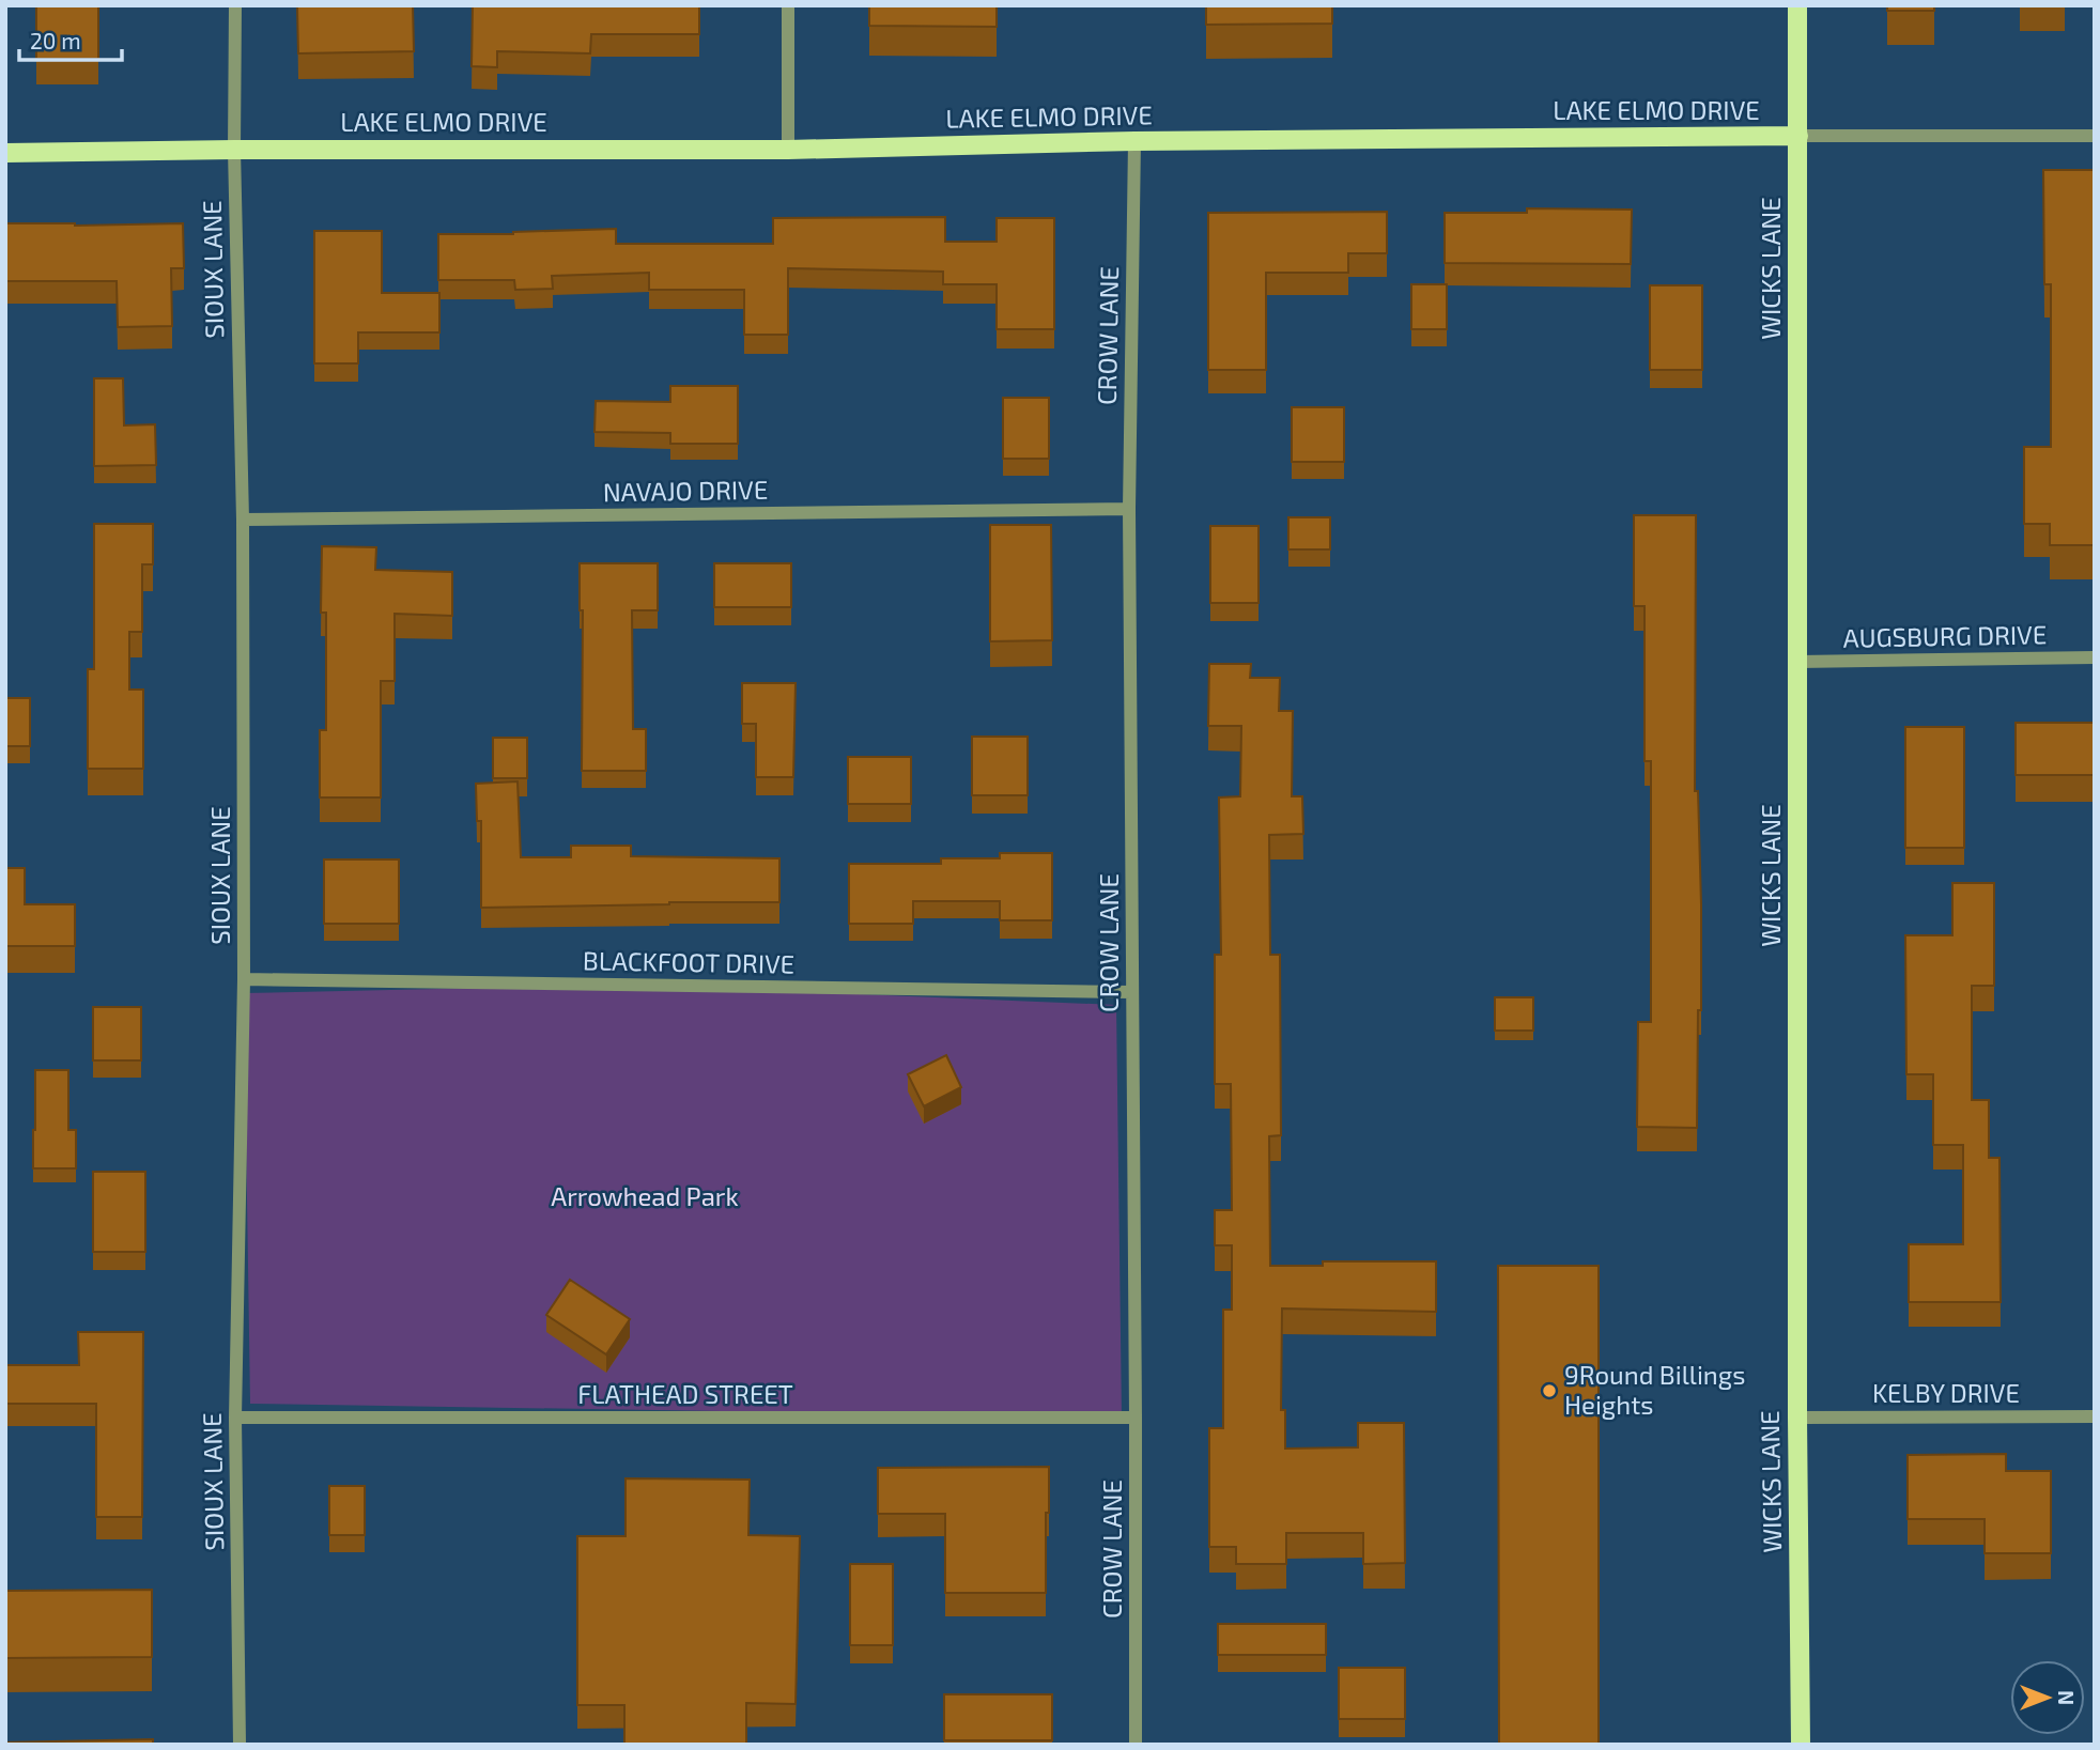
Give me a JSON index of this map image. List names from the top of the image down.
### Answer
{
  "streets": {
    "main road": ["LAKE ELMO DRIVE", "WICKS LANE"],
    "street": [
      "SIOUX LANE",
      "CROW LANE",
      "NAVAJO DRIVE",
      "AUGSBURG DRIVE",
      "BLACKFOOT DRIVE",
      "KELBY DRIVE",
      "FLATHEAD STREET"
    ]
  },
  "crossings": [
    ["LAKE ELMO DRIVE", "WICKS LANE"],
    ["LAKE ELMO DRIVE", "SIOUX LANE"],
    ["LAKE ELMO DRIVE", "CROW LANE"],
    ["WICKS LANE", "AUGSBURG DRIVE"],
    ["WICKS LANE", "KELBY DRIVE"],
    ["SIOUX LANE", "NAVAJO DRIVE"],
    ["SIOUX LANE", "BLACKFOOT DRIVE"],
    ["SIOUX LANE", "FLATHEAD STREET"],
    ["CROW LANE", "NAVAJO DRIVE"],
    ["CROW LANE", "BLACKFOOT DRIVE"],
    ["CROW LANE", "FLATHEAD STREET"]
  ],
  "parks": ["Arrowhead Park"],
  "places": ["9Round Billings Heights"],
  "scale_bar": "20 m",
  "north": "right"
}
